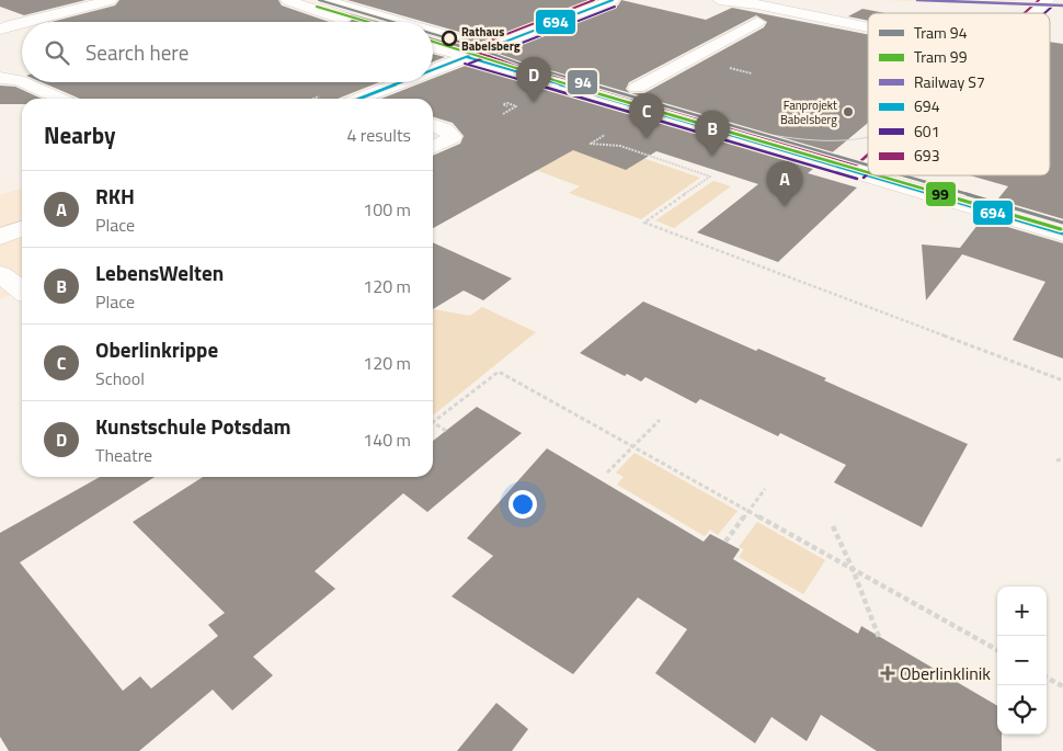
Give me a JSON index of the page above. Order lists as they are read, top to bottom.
{
  "places": {
    "other": ["Rathaus Babelsberg", "Fanprojekt Babelsberg"],
    "health": ["Oberlinklinik"]
  },
  "lines": [
    "tram line 94",
    "rail line S7",
    "transit line 694",
    "transit line 693",
    "transit line 601",
    "tram line 99"
  ],
  "legend": [
    "Tram 94",
    "Tram 99",
    "Railway S7",
    "694",
    "601",
    "693"
  ],
  "page": {
    "search": "Search here",
    "pins": [
      "D",
      "C",
      "B",
      "A"
    ],
    "heading": ["Nearby", "4 results"],
    "list": [
      {
        "mark": "A",
        "name": "RKH",
        "note": "Place",
        "value": "100 m"
      },
      {
        "mark": "B",
        "name": "LebensWelten",
        "note": "Place",
        "value": "120 m"
      },
      {
        "mark": "C",
        "name": "Oberlinkrippe",
        "note": "School",
        "value": "120 m"
      },
      {
        "mark": "D",
        "name": "Kunstschule Potsdam",
        "note": "Theatre",
        "value": "140 m"
      }
    ],
    "map_buttons": ["+", "−"]
  }
}
